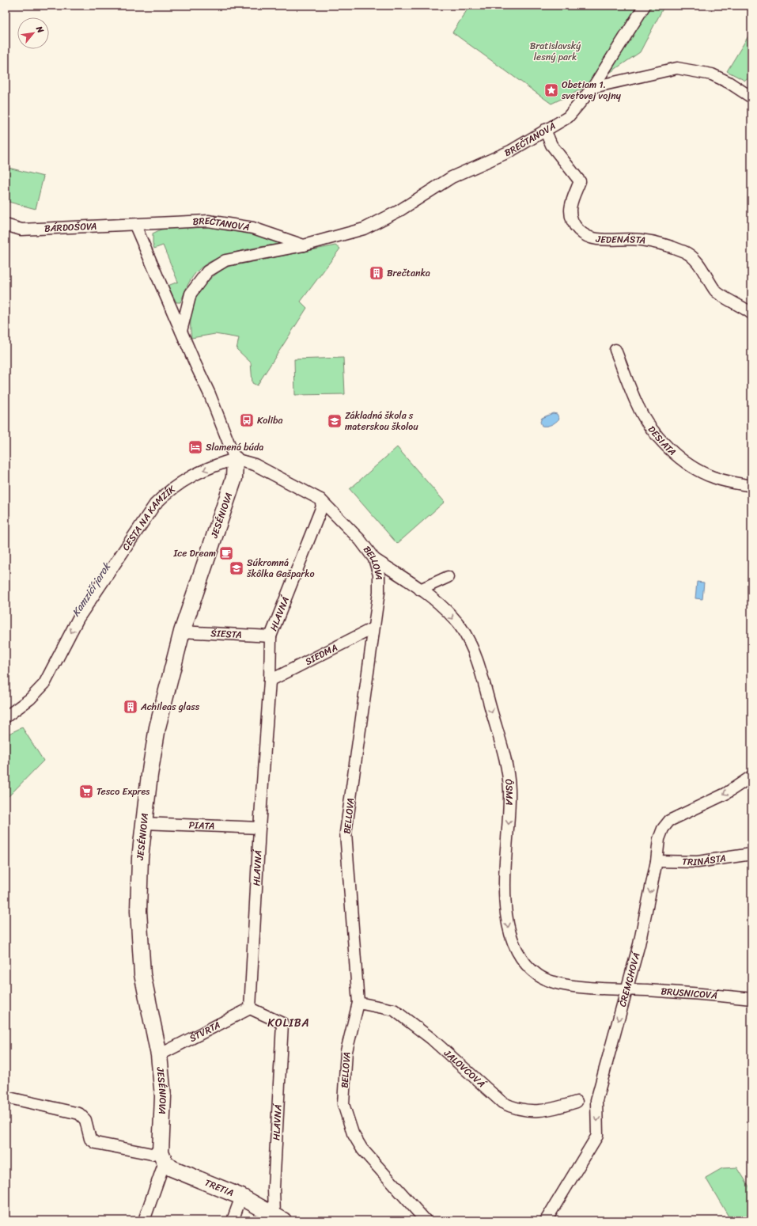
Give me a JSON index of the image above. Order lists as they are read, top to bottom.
{
  "streets": {
    "street": [
      "BREČTANOVÁ",
      "BÁRDOŠOVA",
      "JEDENÁSTA",
      "DESIATA",
      "JESÉNIOVA",
      "CESTA NA KAMZÍK",
      "BELLOVA",
      "HLAVNÁ",
      "ŠIESTA",
      "SIEDMA",
      "ÔSMA",
      "PIATA",
      "TRINÁSTA",
      "ČREMCHOVÁ",
      "BRUSNICOVÁ",
      "ŠTVRTÁ",
      "JALOVCOVÁ",
      "TRETIA"
    ]
  },
  "crossings": [
    ["BREČTANOVÁ", "BÁRDOŠOVA"],
    ["BREČTANOVÁ", "JEDENÁSTA"],
    ["JESÉNIOVA", "CESTA NA KAMZÍK"],
    ["JESÉNIOVA", "BELLOVA"],
    ["JESÉNIOVA", "ŠIESTA"],
    ["JESÉNIOVA", "PIATA"],
    ["JESÉNIOVA", "ŠTVRTÁ"],
    ["JESÉNIOVA", "TRETIA"],
    ["CESTA NA KAMZÍK", "BELLOVA"],
    ["BELLOVA", "HLAVNÁ"],
    ["BELLOVA", "SIEDMA"],
    ["BELLOVA", "ÔSMA"],
    ["BELLOVA", "JALOVCOVÁ"],
    ["HLAVNÁ", "ŠIESTA"],
    ["HLAVNÁ", "SIEDMA"],
    ["HLAVNÁ", "PIATA"],
    ["HLAVNÁ", "ŠTVRTÁ"],
    ["HLAVNÁ", "TRETIA"],
    ["ÔSMA", "ČREMCHOVÁ"],
    ["ÔSMA", "BRUSNICOVÁ"],
    ["TRINÁSTA", "ČREMCHOVÁ"],
    ["ČREMCHOVÁ", "BRUSNICOVÁ"]
  ],
  "one_way": ["CESTA NA KAMZÍK", "ÔSMA", "ČREMCHOVÁ"],
  "districts": ["KOLIBA"],
  "water": ["Kamzičí jarok"],
  "parks": ["Bratislavský lesný park"],
  "places": {
    "place": ["Obetiam 1. svetovej vojny"],
    "building": ["Brečtanka", "Achileas glass"],
    "bus stop": ["Koliba"],
    "school or university": ["Základná škola s materskou školou", "Súkromná škôlka Gašparko"],
    "hotel": ["Slamená búda"],
    "cafe": ["Ice Dream"],
    "supermarket": ["Tesco Expres"]
  },
  "north": "top right"
}
